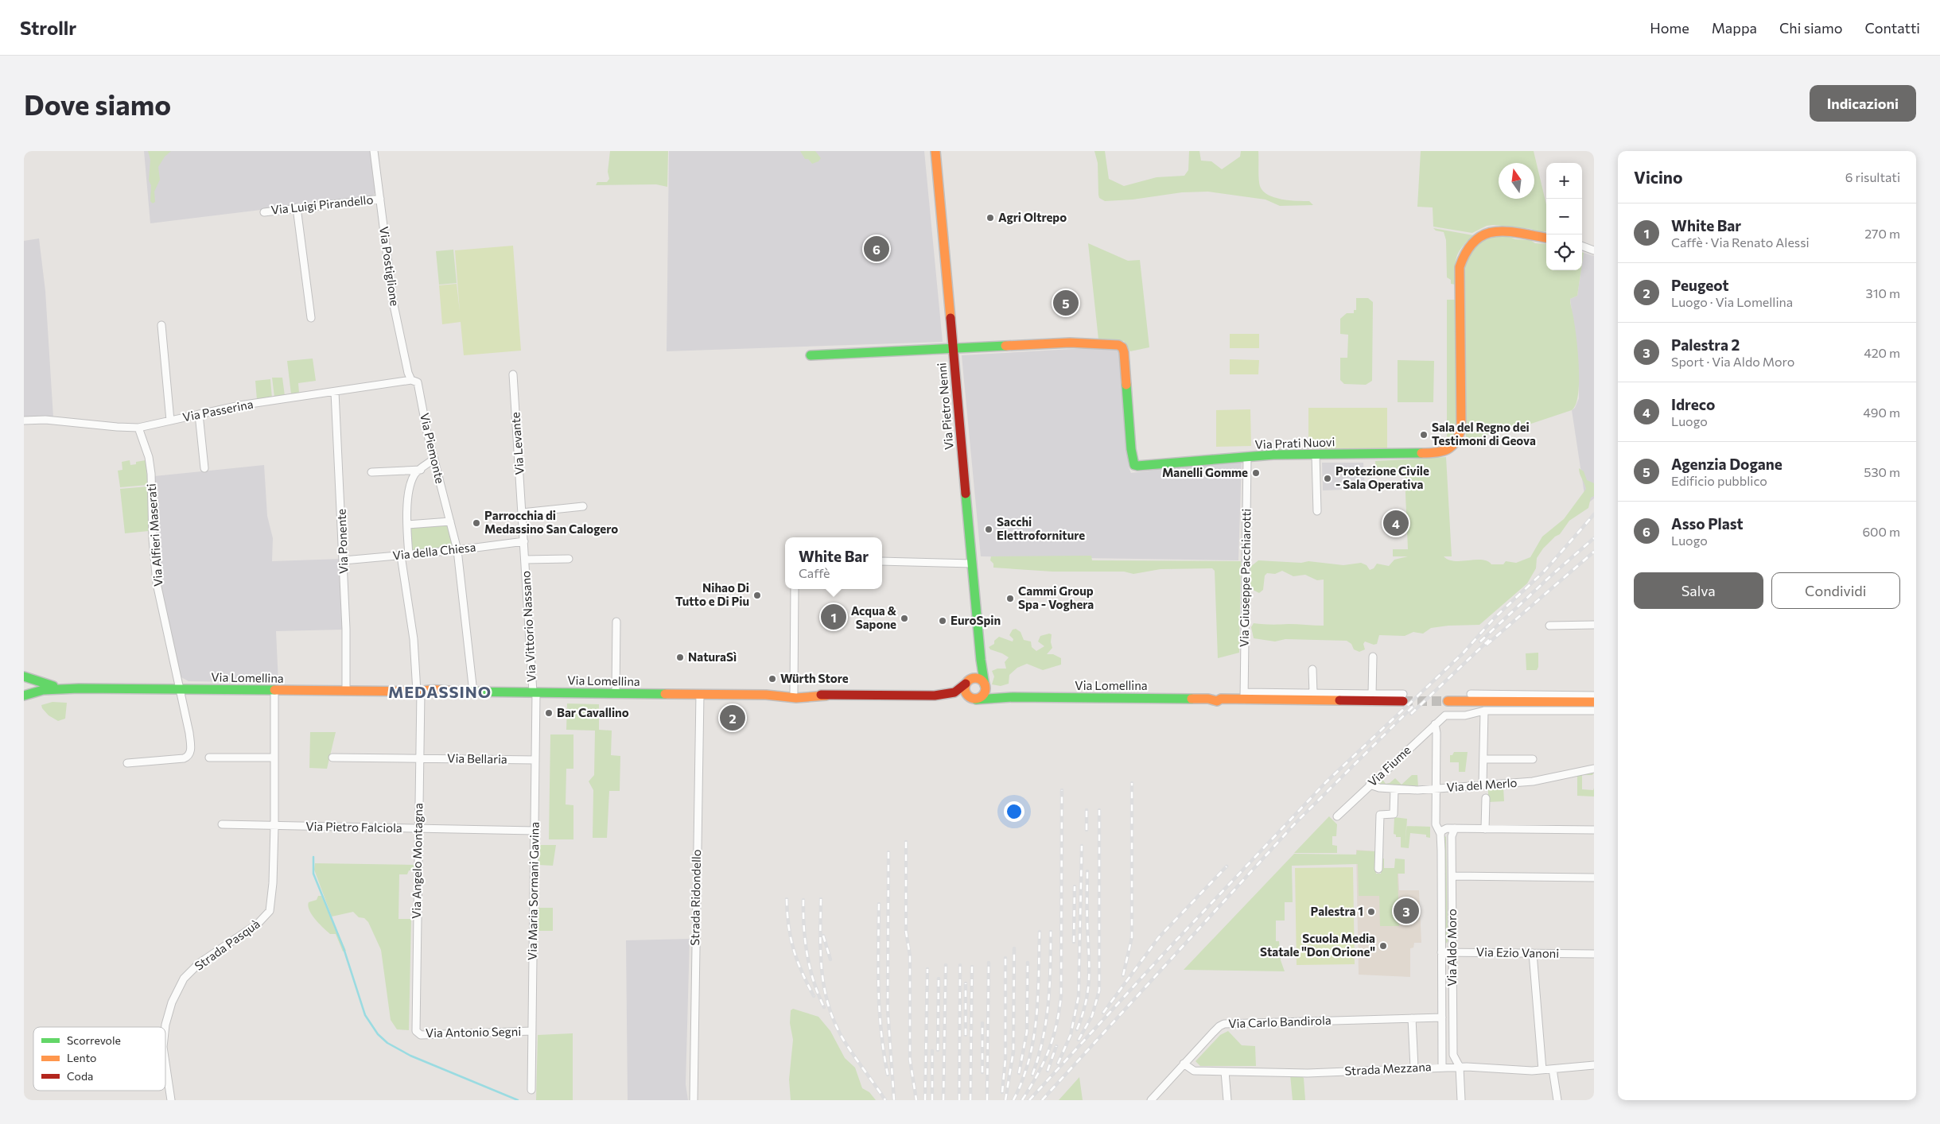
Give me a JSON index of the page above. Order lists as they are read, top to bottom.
{
  "streets": {
    "main road": ["Via Pietro Nenni", "Via Prati Nuovi", "Via Lomellina"],
    "street": [
      "Via Luigi Pirandello",
      "Via Postiglione",
      "Via Passerina",
      "Via Levante",
      "Via Piemonte",
      "Via Alfieri Maserati",
      "Via Ponente",
      "Via della Chiesa",
      "Via Giuseppe Pacchiarotti",
      "Via Vittorio Nassano",
      "Via Bellaria",
      "Via Fiume",
      "Via del Merlo",
      "Via Pietro Falciola",
      "Via Angelo Montagna",
      "Via Maria Sormani Gavina",
      "Strada Ridondello",
      "Strada Pasquà",
      "Via Aldo Moro",
      "Via Ezio Vanoni",
      "Via Carlo Bandirola",
      "Via Antonio Segni",
      "Strada Mezzana"
    ]
  },
  "crossings": [
    ["Via Luigi Pirandello", "Via Postiglione"],
    ["Via Postiglione", "Via Passerina"],
    ["Via Postiglione", "Via Piemonte"],
    ["Via Pietro Nenni", "Via Prati Nuovi"],
    ["Via Pietro Nenni", "Via Lomellina"],
    ["Via Passerina", "Via Piemonte"],
    ["Via Passerina", "Via Alfieri Maserati"],
    ["Via Passerina", "Via Ponente"],
    ["Via Levante", "Via Vittorio Nassano"],
    ["Via Prati Nuovi", "Via Giuseppe Pacchiarotti"],
    ["Via Piemonte", "Via della Chiesa"],
    ["Via Alfieri Maserati", "Via Lomellina"],
    ["Via Ponente", "Via della Chiesa"],
    ["Via Ponente", "Via Lomellina"],
    ["Via della Chiesa", "Via Vittorio Nassano"],
    ["Via della Chiesa", "Via Angelo Montagna"],
    ["Via Giuseppe Pacchiarotti", "Via Lomellina"],
    ["Via Vittorio Nassano", "Via Lomellina"],
    ["Via Vittorio Nassano", "Via Maria Sormani Gavina"],
    ["Via Lomellina", "Via Angelo Montagna"],
    ["Via Lomellina", "Via Maria Sormani Gavina"],
    ["Via Lomellina", "Strada Ridondello"],
    ["Via Lomellina", "Strada Pasquà"],
    ["Via Bellaria", "Via Angelo Montagna"],
    ["Via Bellaria", "Via Maria Sormani Gavina"],
    ["Via Fiume", "Via del Merlo"],
    ["Via Fiume", "Via Aldo Moro"],
    ["Via del Merlo", "Via Aldo Moro"],
    ["Via Pietro Falciola", "Via Angelo Montagna"],
    ["Via Pietro Falciola", "Via Maria Sormani Gavina"],
    ["Via Pietro Falciola", "Strada Pasquà"],
    ["Via Angelo Montagna", "Via Antonio Segni"],
    ["Via Maria Sormani Gavina", "Via Antonio Segni"],
    ["Via Aldo Moro", "Via Ezio Vanoni"],
    ["Via Aldo Moro", "Via Carlo Bandirola"],
    ["Via Aldo Moro", "Strada Mezzana"],
    ["Via Carlo Bandirola", "Strada Mezzana"]
  ],
  "districts": ["MEDASSINO"],
  "places": [
    "Agri Oltrepo",
    "Sala del Regno dei Testimoni di Geova",
    "Manelli Gomme",
    "Protezione Civile - Sala Operativa",
    "Parrocchia di Medassino San Calogero",
    "Sacchi Elettroforniture",
    "Nihao Di Tutto e Di Piu",
    "Cammi Group Spa - Voghera",
    "Acqua & Sapone",
    "EuroSpin",
    "NaturaSì",
    "Würth Store",
    "Bar Cavallino",
    "Palestra 1",
    "Scuola Media Statale \"Don Orione\""
  ],
  "legend": ["Scorrevole", "Lento", "Coda"],
  "north": "top",
  "page": {
    "header": "Strollr",
    "nav": [
      "Home",
      "Mappa",
      "Chi siamo",
      "Contatti"
    ],
    "buttons": [
      "Indicazioni",
      ["Salva", "Condividi"]
    ],
    "title": "Dove siamo",
    "heading": ["Vicino", "6 risultati"],
    "map_buttons": ["+", "−"],
    "list": [
      {
        "mark": "1",
        "name": "White Bar",
        "note": "Caffè · Via Renato Alessi",
        "value": "270 m"
      },
      {
        "mark": "2",
        "name": "Peugeot",
        "note": "Luogo · Via Lomellina",
        "value": "310 m"
      },
      {
        "mark": "3",
        "name": "Palestra 2",
        "note": "Sport · Via Aldo Moro",
        "value": "420 m"
      },
      {
        "mark": "4",
        "name": "Idreco",
        "note": "Luogo",
        "value": "490 m"
      },
      {
        "mark": "5",
        "name": "Agenzia Dogane",
        "note": "Edificio pubblico",
        "value": "530 m"
      },
      {
        "mark": "6",
        "name": "Asso Plast",
        "note": "Luogo",
        "value": "600 m"
      }
    ],
    "pins": [
      "6",
      "5",
      "4",
      "1",
      "2",
      "3"
    ],
    "popup": ["White Bar", "Caffè"]
  }
}
